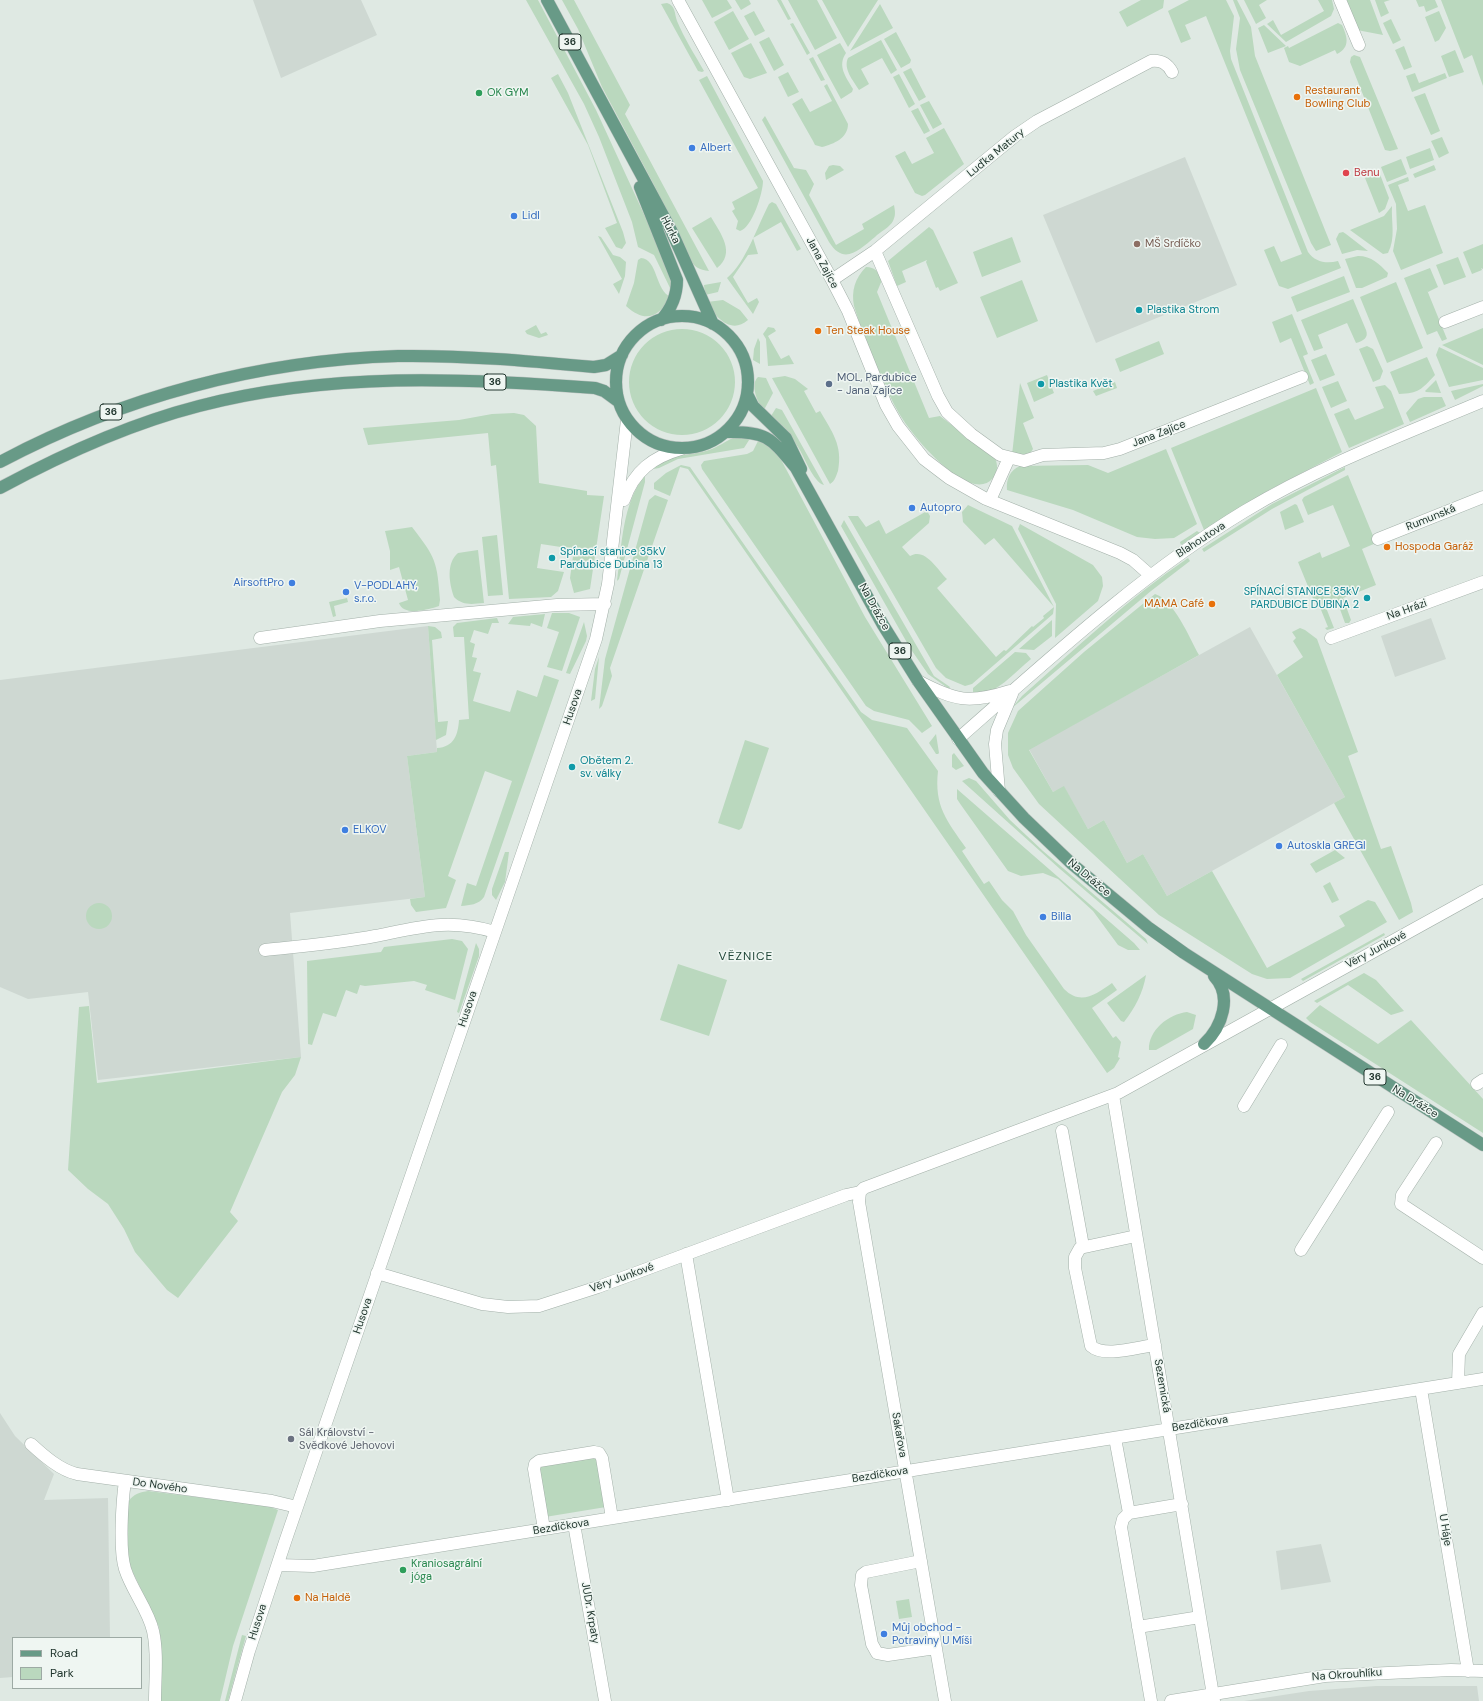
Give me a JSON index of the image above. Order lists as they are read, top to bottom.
{
  "streets": {
    "main road": [
      "36",
      "Hůrka",
      "Na Drážce",
      "Husova"
    ],
    "street": [
      "Luďka Matury",
      "Jana Zajíce",
      "Rumunská",
      "Blahoutova",
      "Na Hrázi",
      "Věry Junkové",
      "Sezemická",
      "Bezdíčkova",
      "Sakařova",
      "Do Nového",
      "U Háje",
      "JUDr. Krpaty",
      "Na Okrouhlíku"
    ]
  },
  "crossings": [
    ["36", "Hůrka"],
    ["36", "Na Drážce"],
    ["36", "Husova"],
    ["Luďka Matury", "Jana Zajíce"],
    ["Hůrka", "Na Drážce"],
    ["Hůrka", "Husova"],
    ["Jana Zajíce", "Blahoutova"],
    ["Blahoutova", "Na Drážce"],
    ["Na Drážce", "Husova"],
    ["Na Drážce", "Věry Junkové"],
    ["Husova", "Věry Junkové"],
    ["Husova", "Bezdíčkova"],
    ["Husova", "Do Nového"],
    ["Věry Junkové", "Sezemická"],
    ["Věry Junkové", "Sakařova"],
    ["Sezemická", "Bezdíčkova"],
    ["Sezemická", "Na Okrouhlíku"],
    ["Bezdíčkova", "Sakařova"],
    ["Bezdíčkova", "U Háje"],
    ["Bezdíčkova", "JUDr. Krpaty"],
    ["U Háje", "Na Okrouhlíku"]
  ],
  "districts": ["VĚZNICE"],
  "places": [
    "OK GYM",
    "Restaurant Bowling Club",
    "Albert",
    "Benu",
    "Lidl",
    "MŠ Srdíčko",
    "Plastika Strom",
    "Ten Steak House",
    "MOL, Pardubice - Jana Zajíce",
    "Plastika Květ",
    "Autopro",
    "Hospoda Garáž",
    "Spínací stanice 35kV Pardubice Dubina 13",
    "AirsoftPro",
    "V-PODLAHY, s.r.o.",
    "SPÍNACÍ STANICE 35kV PARDUBICE DUBINA 2",
    "MAMA Café",
    "Obětem 2. sv. války",
    "ELKOV",
    "Autoskla GREGI",
    "Billa",
    "Sál Království - Svědkové Jehovovi",
    "Kraniosagrální jóga",
    "Na Haldě",
    "Můj obchod - Potraviny U Míši"
  ],
  "legend": ["Road", "Park"]
}
